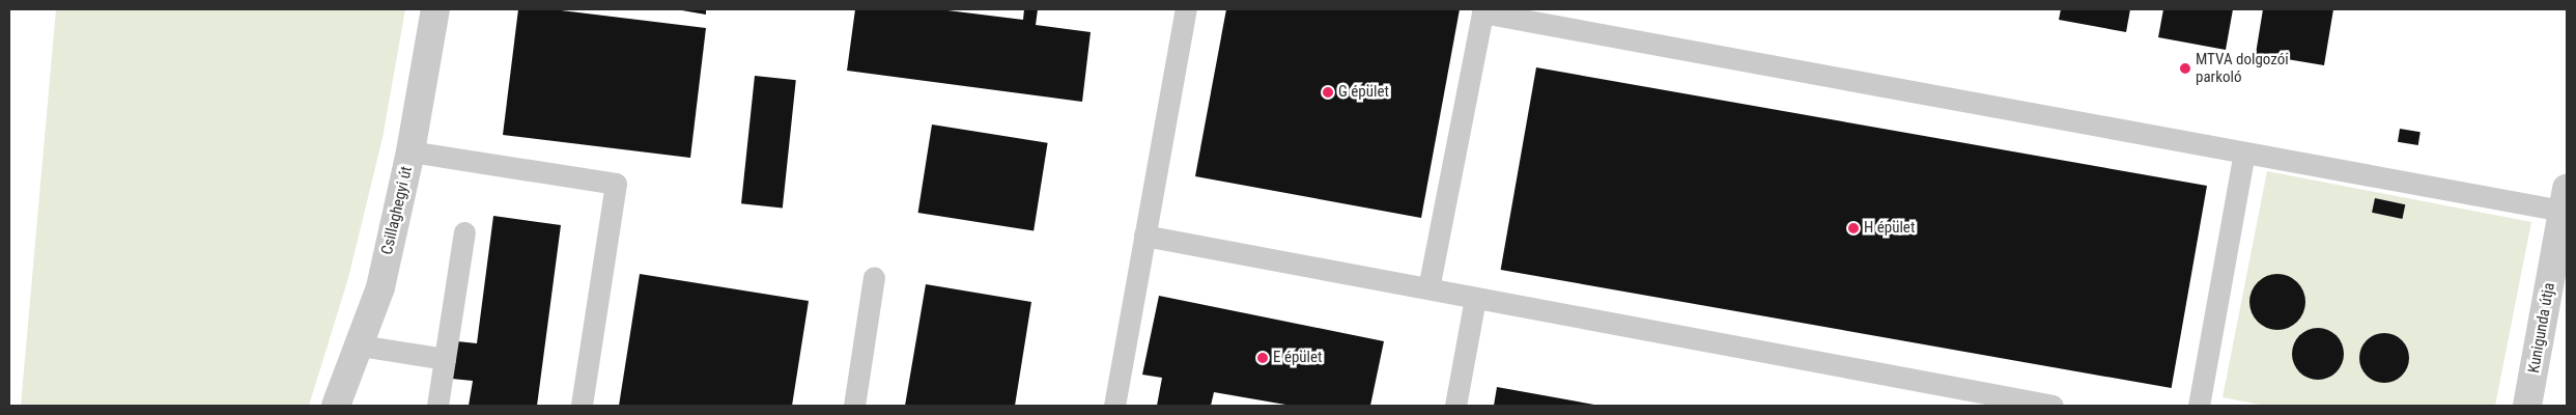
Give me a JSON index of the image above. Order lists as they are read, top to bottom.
{
  "streets": {
    "street": ["Csillaghegyi út", "Kunigunda útja"]
  },
  "places": [
    "MTVA dolgozói parkoló",
    "G épület",
    "H épület",
    "E épület"
  ]
}
